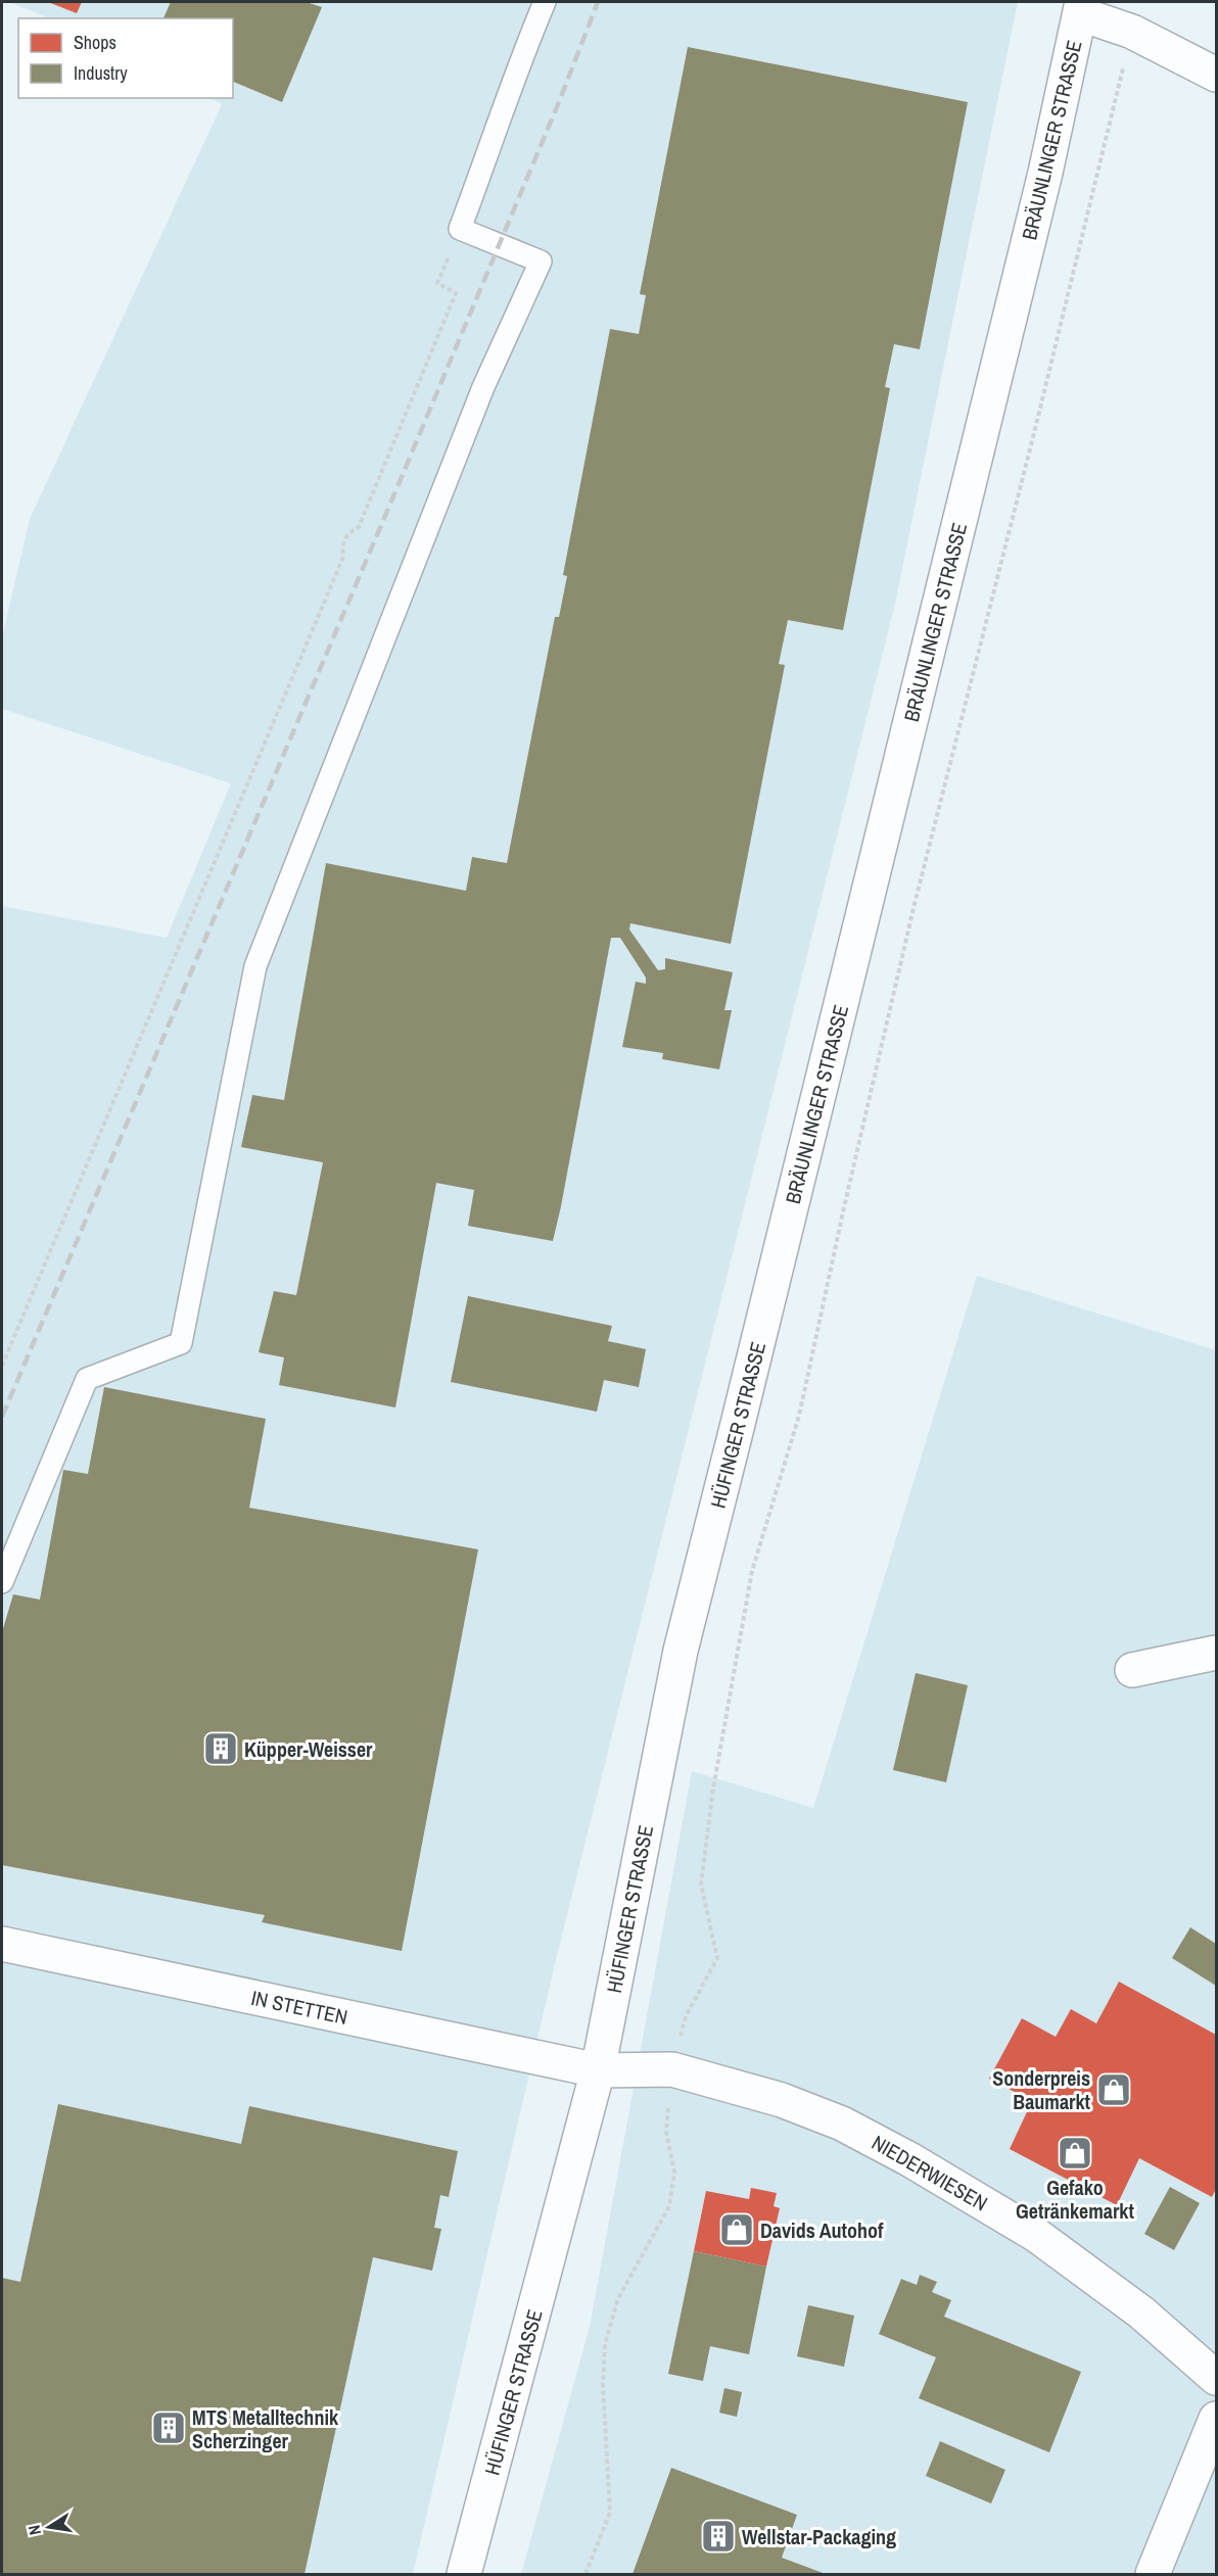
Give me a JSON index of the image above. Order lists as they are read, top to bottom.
{
  "streets": {
    "main road": [
      "BRÄUNLINGER STRASSE",
      "HÜFINGER STRASSE",
      "IN STETTEN",
      "NIEDERWIESEN"
    ]
  },
  "crossings": [
    ["BRÄUNLINGER STRASSE", "HÜFINGER STRASSE"],
    ["HÜFINGER STRASSE", "IN STETTEN"],
    ["HÜFINGER STRASSE", "NIEDERWIESEN"],
    ["IN STETTEN", "NIEDERWIESEN"]
  ],
  "places": {
    "building": ["Küpper-Weisser", "MTS Metalltechnik Scherzinger", "Wellstar-Packaging"],
    "shop": ["Sonderpreis Baumarkt", "Gefako Getränkemarkt", "Davids Autohof"]
  },
  "legend": ["Shops", "Industry"],
  "north": "left"
}
